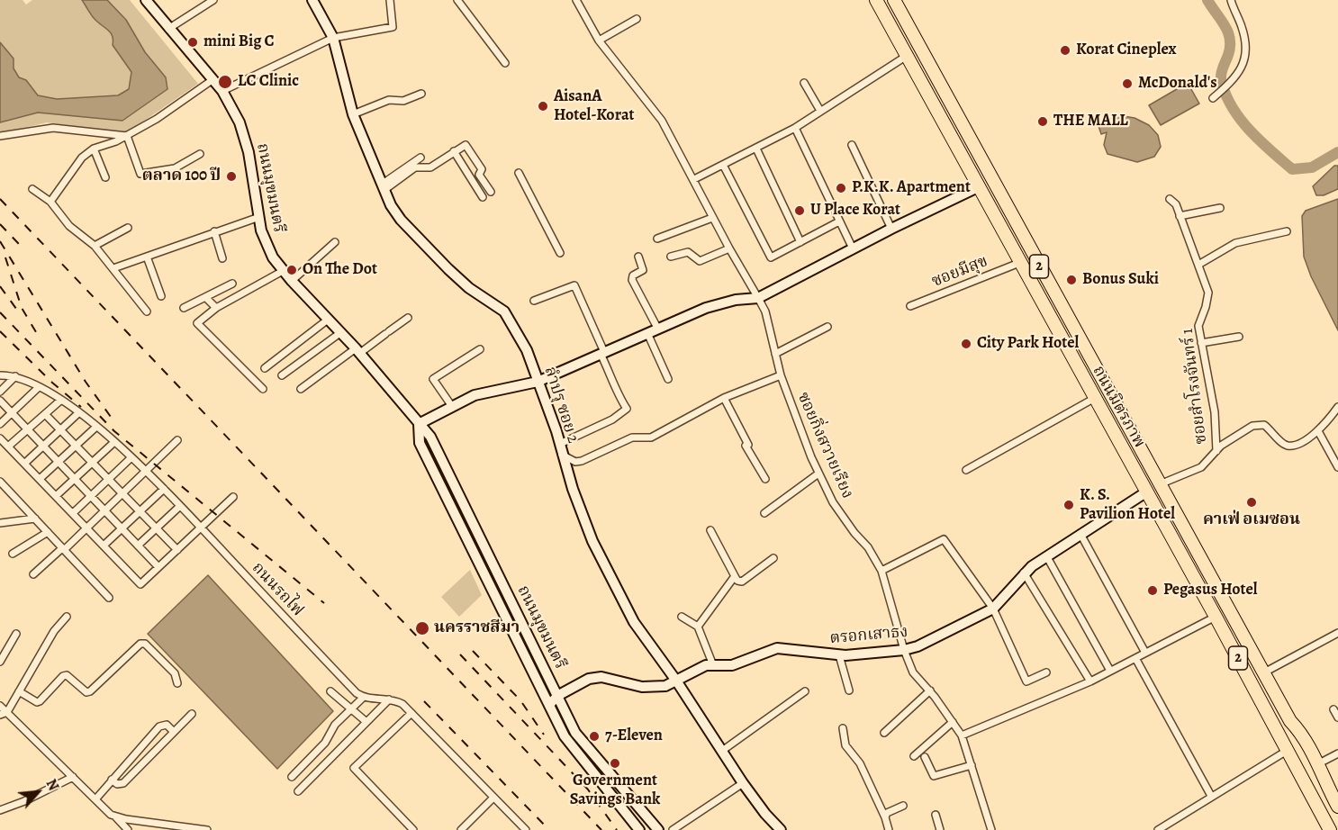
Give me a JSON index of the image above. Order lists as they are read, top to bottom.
{
  "streets": {
    "highway": ["2", "ถนนมิตรภาพ"],
    "street": [
      "ถนนมุขมนตรี",
      "ซอยมีสุข",
      "ซอยสำโรงจันทร์ 1",
      "ลำปรุ ซอย 2",
      "ซอยกิ่งสวายเรียง",
      "ถนนรถไฟ",
      "ตรอกเสาธง"
    ]
  },
  "crossings": [
    ["ถนนมุขมนตรี", "ตรอกเสาธง"],
    ["ซอยมีสุข", "ถนนมิตรภาพ"],
    ["ลำปรุ ซอย 2", "ตรอกเสาธง"],
    ["ถนนมิตรภาพ", "ตรอกเสาธง"],
    ["ซอยกิ่งสวายเรียง", "ตรอกเสาธง"]
  ],
  "places": [
    "mini Big C",
    "Korat Cineplex",
    "LC Clinic",
    "McDonald's",
    "AisanA Hotel-Korat",
    "THE MALL",
    "ตลาด 100 ปี",
    "P.K.K. Apartment",
    "U Place Korat",
    "On The Dot",
    "Bonus Suki",
    "City Park Hotel",
    "คาเฟ่ อเมซอน",
    "K. S. Pavilion Hotel",
    "Pegasus Hotel",
    "นครราชสีมา",
    "7-Eleven",
    "Government Savings Bank"
  ],
  "north": "top right"
}
